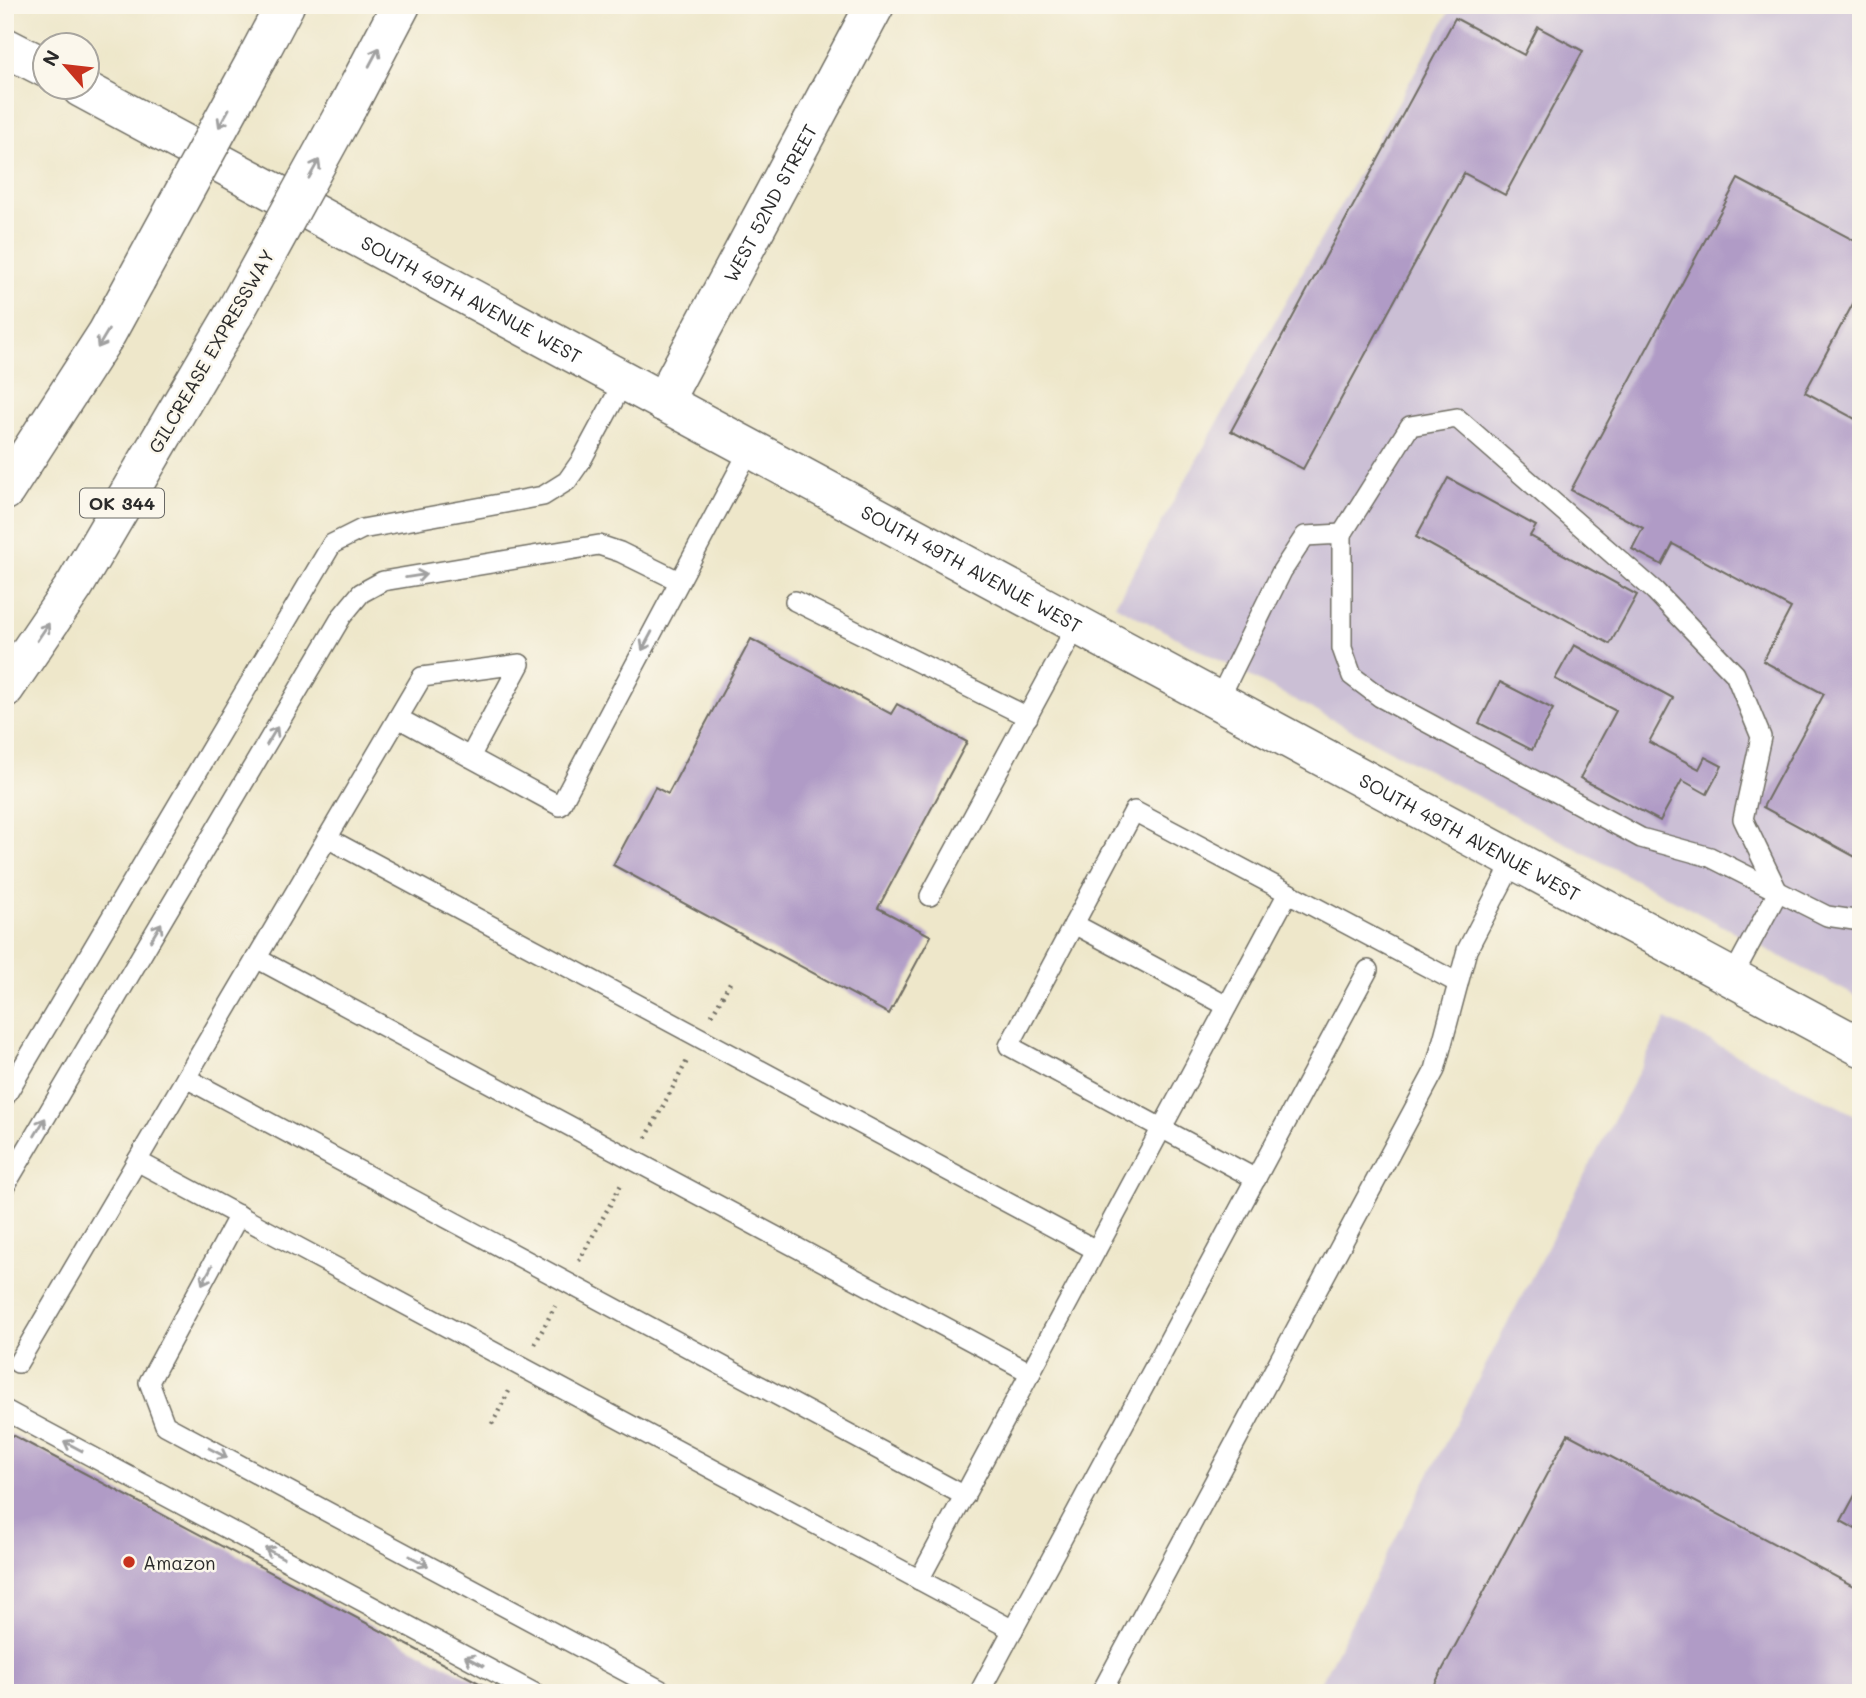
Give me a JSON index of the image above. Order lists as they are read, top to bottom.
{
  "streets": {
    "main road": [
      "WEST 52ND STREET",
      "SOUTH 49TH AVENUE WEST",
      "GILCREASE EXPRESSWAY",
      "OK 344"
    ]
  },
  "crossings": [
    ["WEST 52ND STREET", "SOUTH 49TH AVENUE WEST"]
  ],
  "places": ["Amazon"],
  "north": "top left"
}
